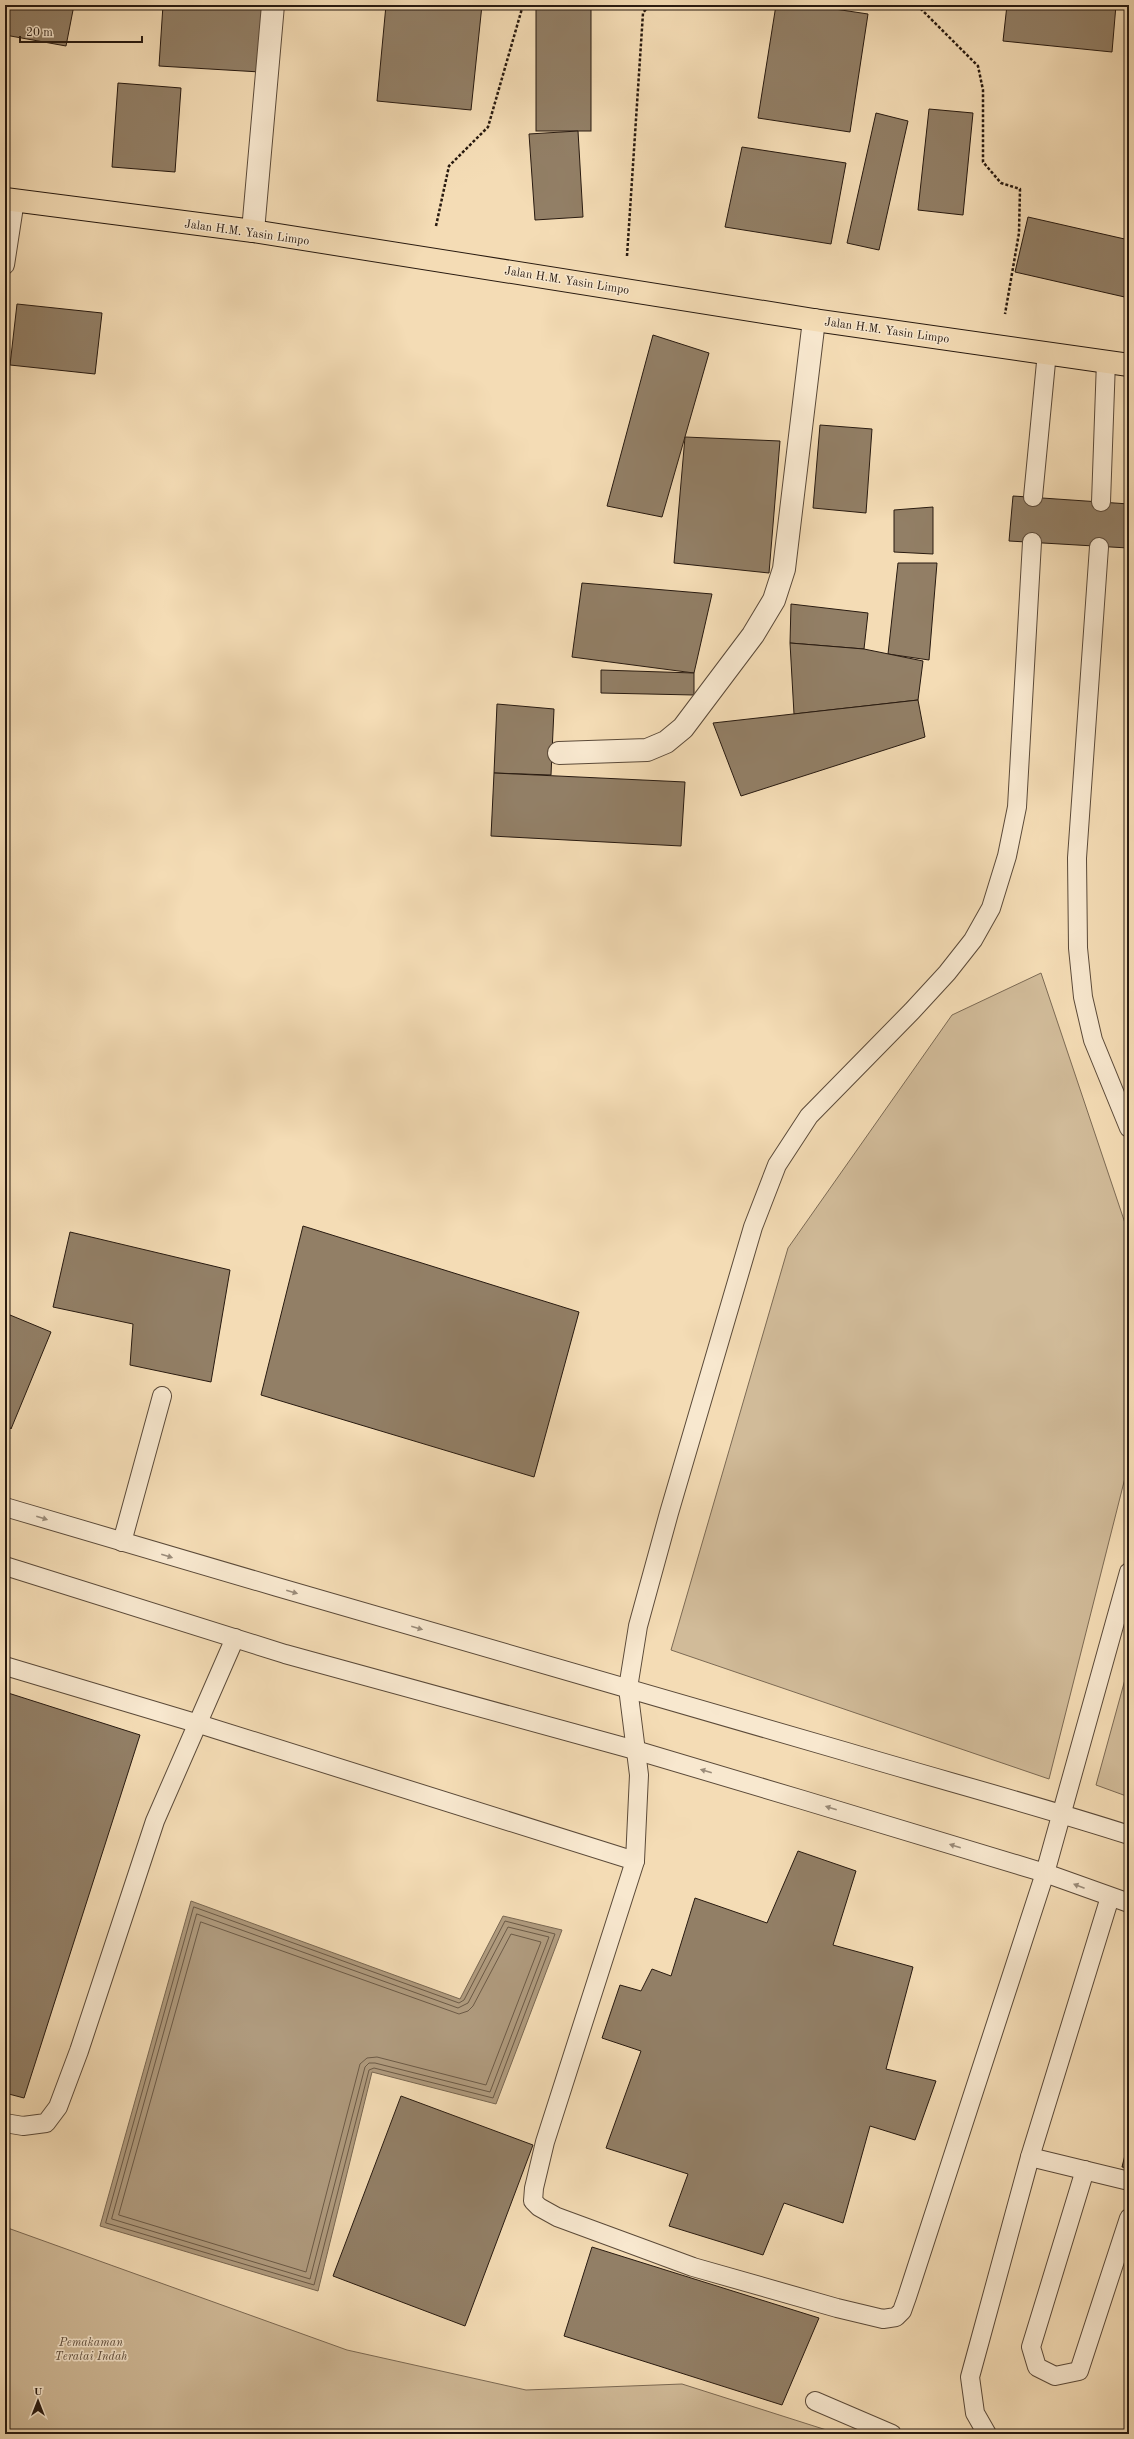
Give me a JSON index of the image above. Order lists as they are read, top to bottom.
{
  "streets": {
    "main road": ["Jalan H.M. Yasin Limpo"]
  },
  "parks": ["Pemakaman Teratai Indah"],
  "scale_bar": "20 m",
  "north": "top"
}
